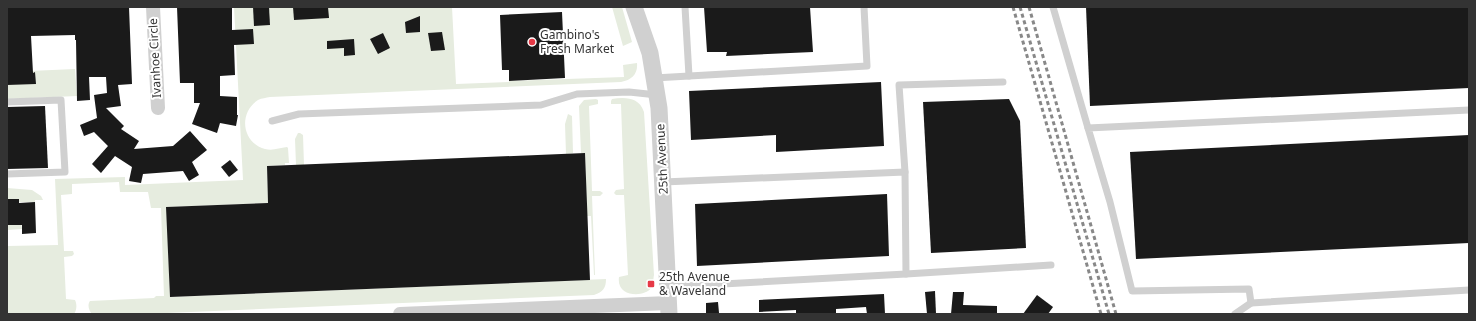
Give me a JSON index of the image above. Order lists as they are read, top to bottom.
{
  "streets": {
    "street": ["Ivanhoe Circle", "25th Avenue"]
  },
  "places": {
    "other": ["Gambino's Fresh Market"],
    "transit": ["25th Avenue & Waveland"]
  }
}
